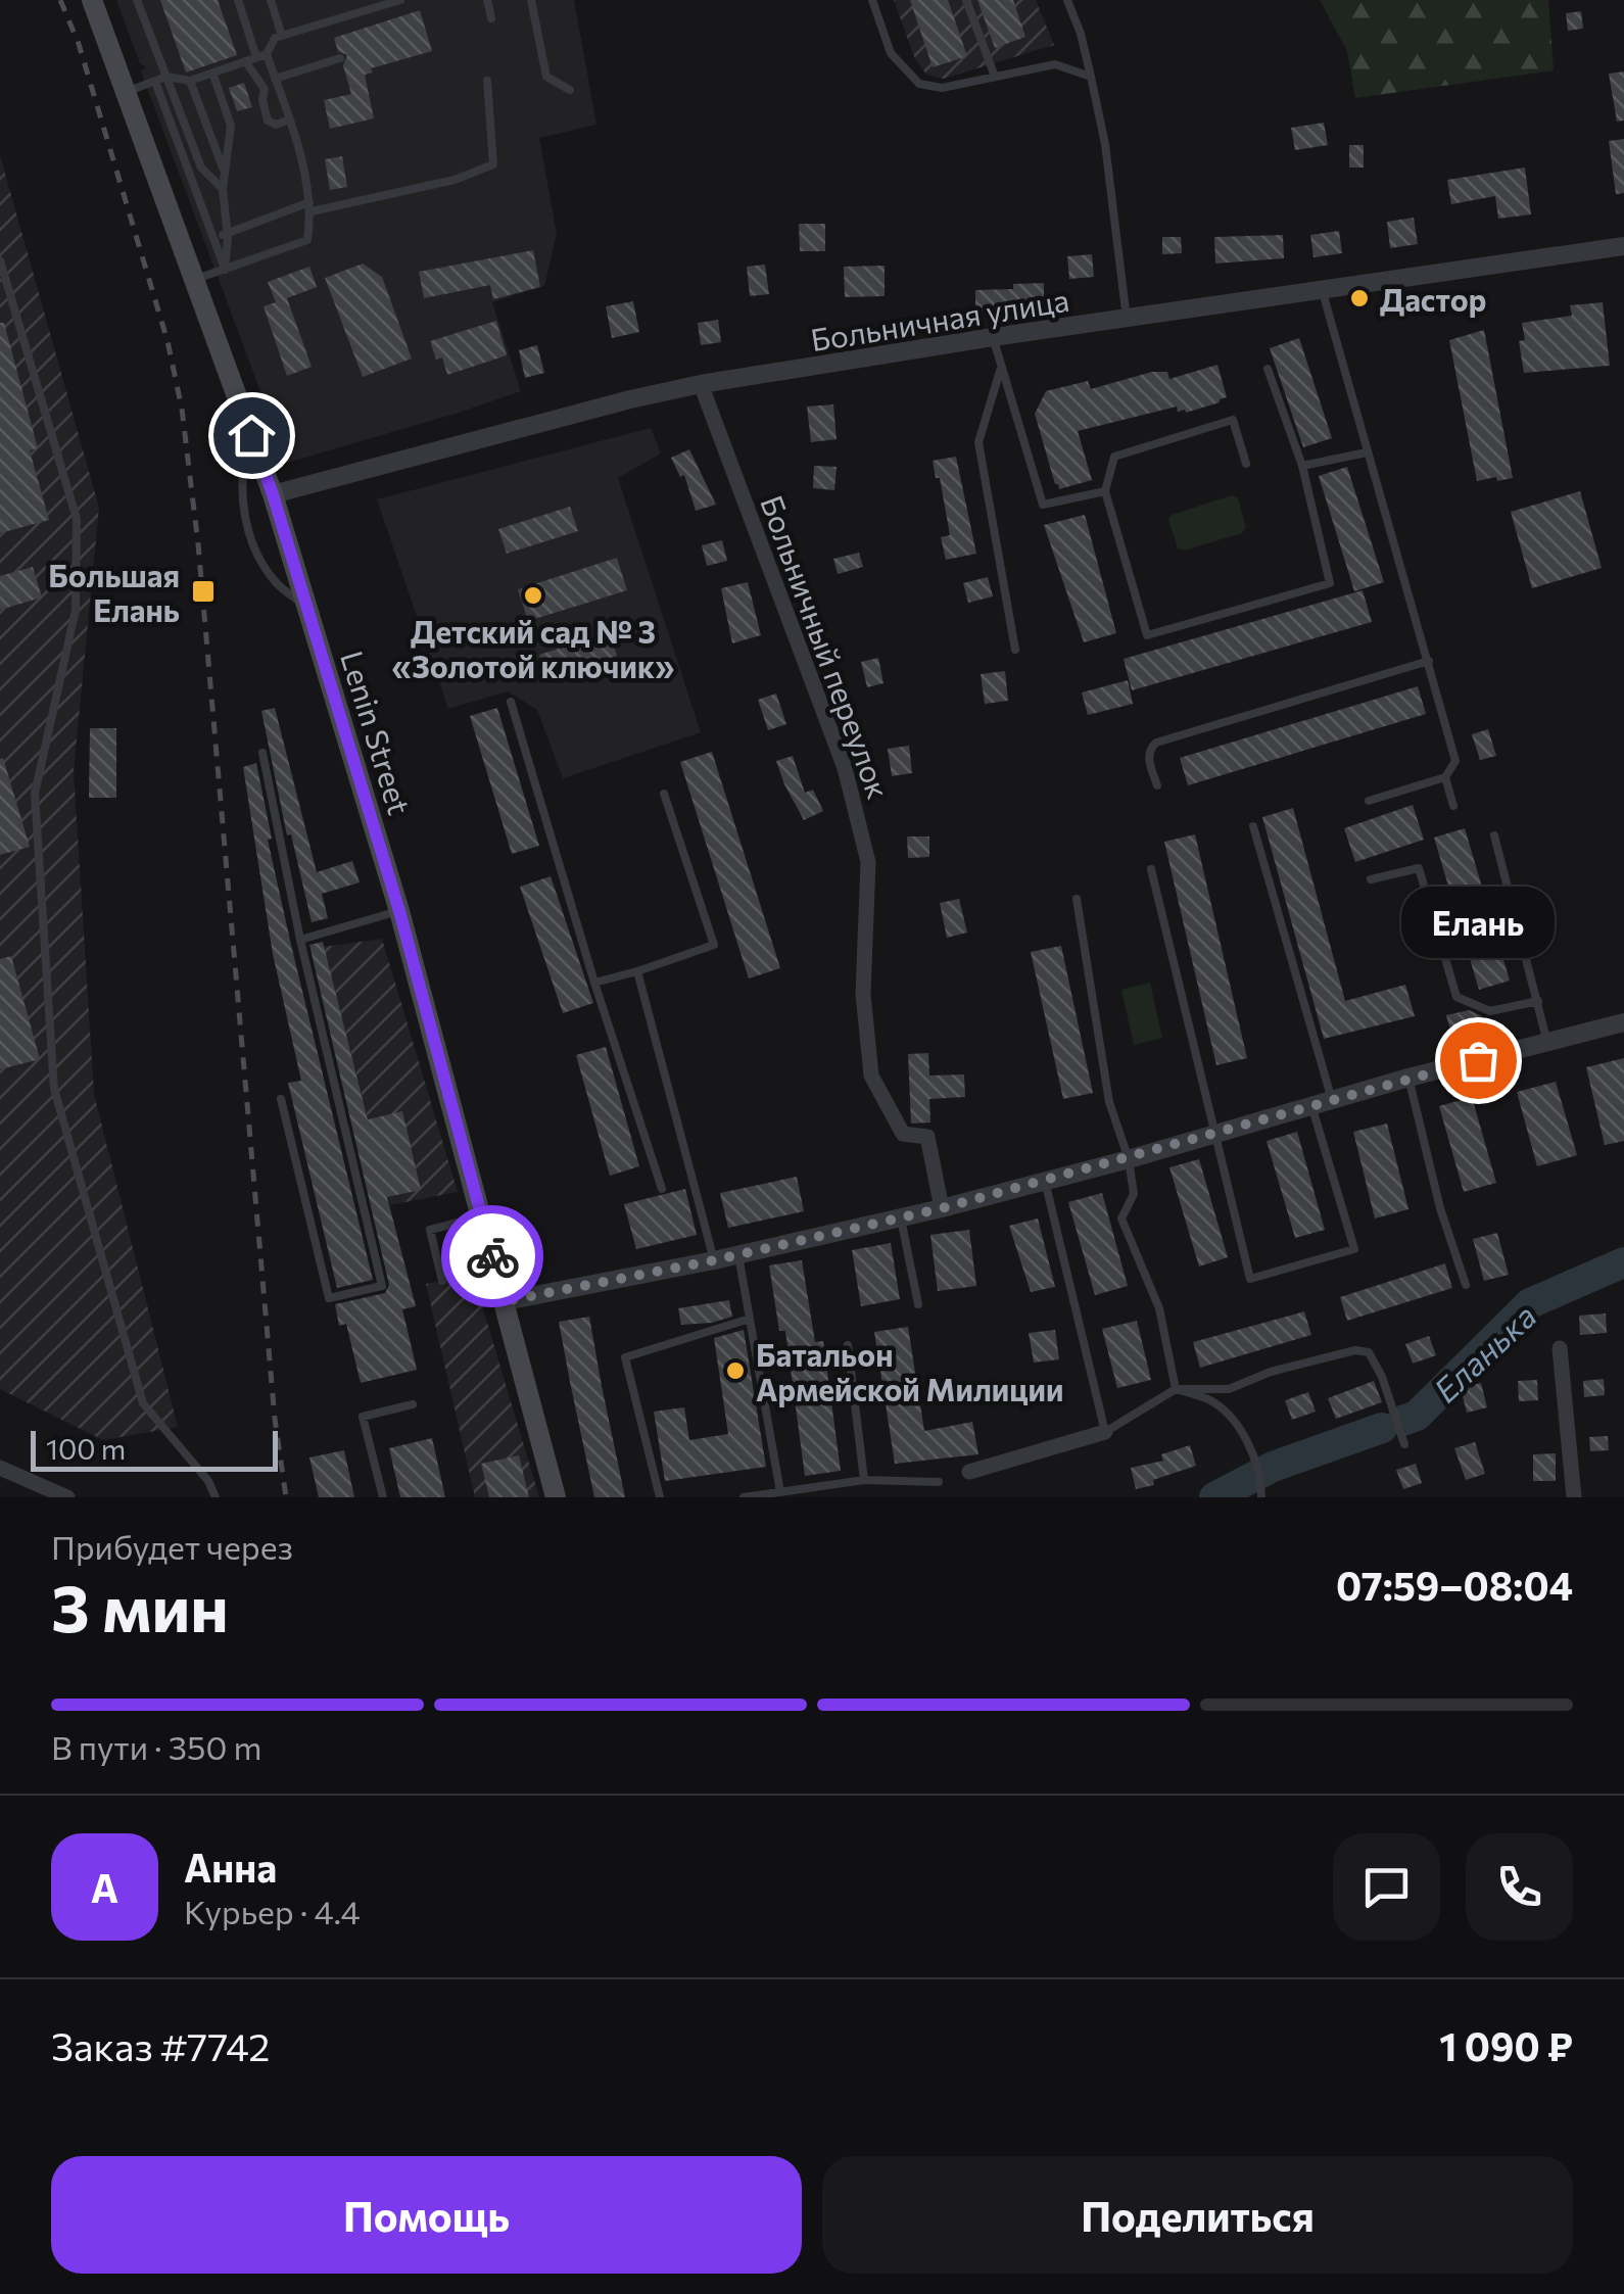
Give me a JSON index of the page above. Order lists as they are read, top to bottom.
{
  "streets": {
    "main road": ["Lenin Street"],
    "street": ["Больничная улица", "Больничный переулок"]
  },
  "crossings": [
    ["Больничная улица", "Больничный переулок"],
    ["Больничная улица", "Lenin Street"]
  ],
  "water": ["Еланька"],
  "places": {
    "other": [
      "Дастор",
      "Детский сад № 3 «Золотой ключик»",
      "Елань",
      "Батальон Армейской Милиции"
    ],
    "transit": ["Большая Елань"]
  },
  "scale_bar": "100 m",
  "page": {
    "bubble": "Елань",
    "scale": "100 m",
    "heading": ["3 мин", "Прибудет через", "07:59–08:04"],
    "panel": [
      "Анна",
      "Курьер · 4.4",
      "Заказ #7742",
      "1 090 ₽"
    ],
    "bar": "В пути · 350 m",
    "round": "А",
    "buttons": ["Помощь", "Поделиться"]
  }
}
